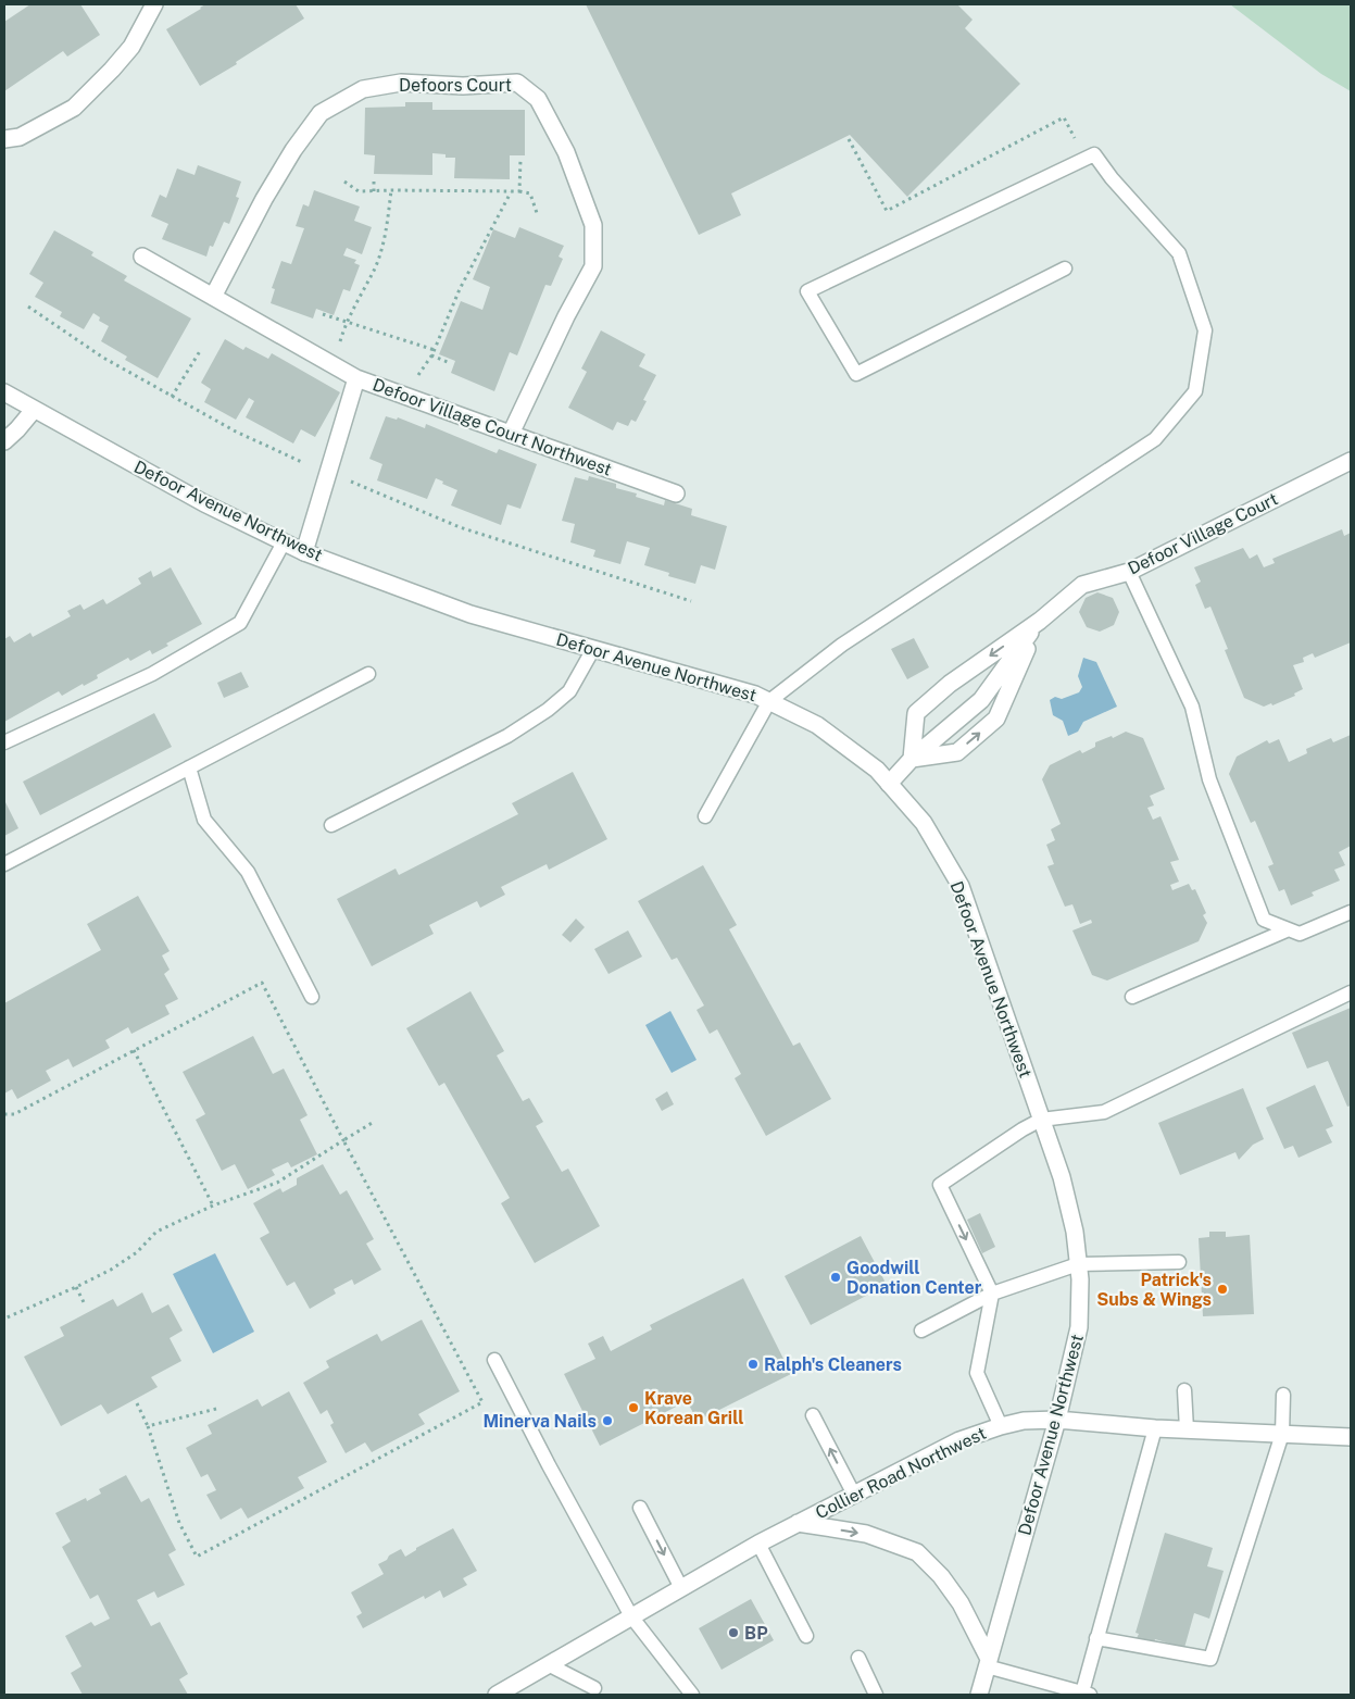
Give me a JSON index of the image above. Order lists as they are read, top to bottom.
{
  "streets": {
    "street": [
      "Defoors Court",
      "Defoor Village Court Northwest",
      "Defoor Avenue Northwest",
      "Defoor Village Court",
      "Collier Road Northwest"
    ]
  },
  "crossings": [
    ["Defoors Court", "Defoor Village Court Northwest"],
    ["Defoor Village Court Northwest", "Defoor Avenue Northwest"],
    ["Defoor Avenue Northwest", "Collier Road Northwest"]
  ],
  "places": [
    "Goodwill Donation Center",
    "Patrick's Subs & Wings",
    "Ralph's Cleaners",
    "Krave Korean Grill",
    "Minerva Nails",
    "BP"
  ]
}
